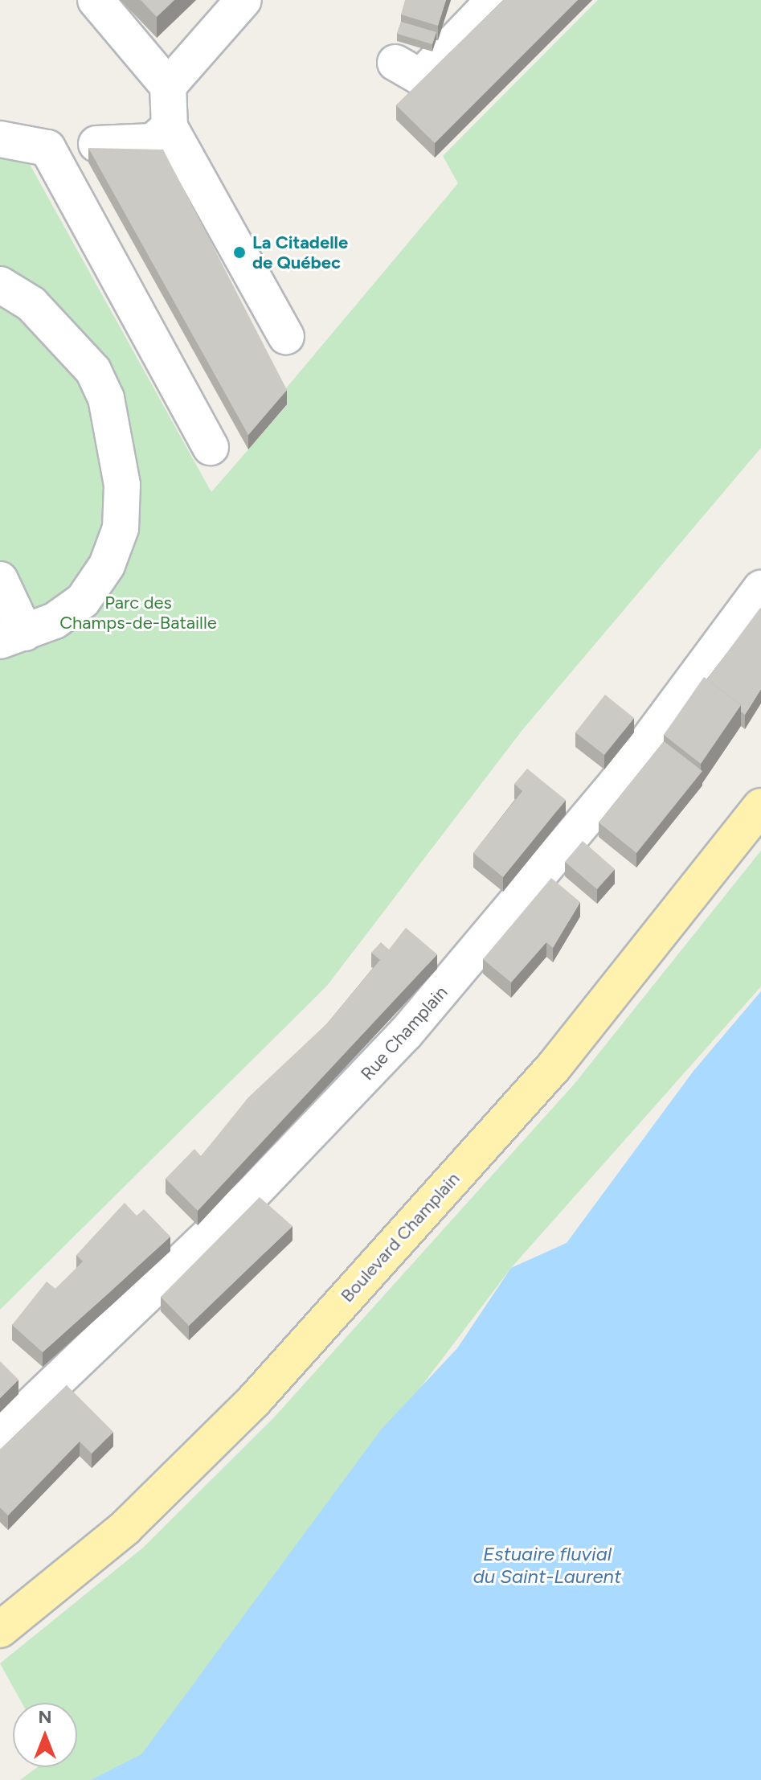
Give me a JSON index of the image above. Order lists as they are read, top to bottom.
{
  "streets": {
    "main road": ["Boulevard Champlain"],
    "street": ["Rue Champlain"]
  },
  "water": ["Estuaire fluvial du Saint-Laurent"],
  "parks": ["Parc des Champs-de-Bataille"],
  "places": ["La Citadelle de Québec"],
  "north": "top"
}
